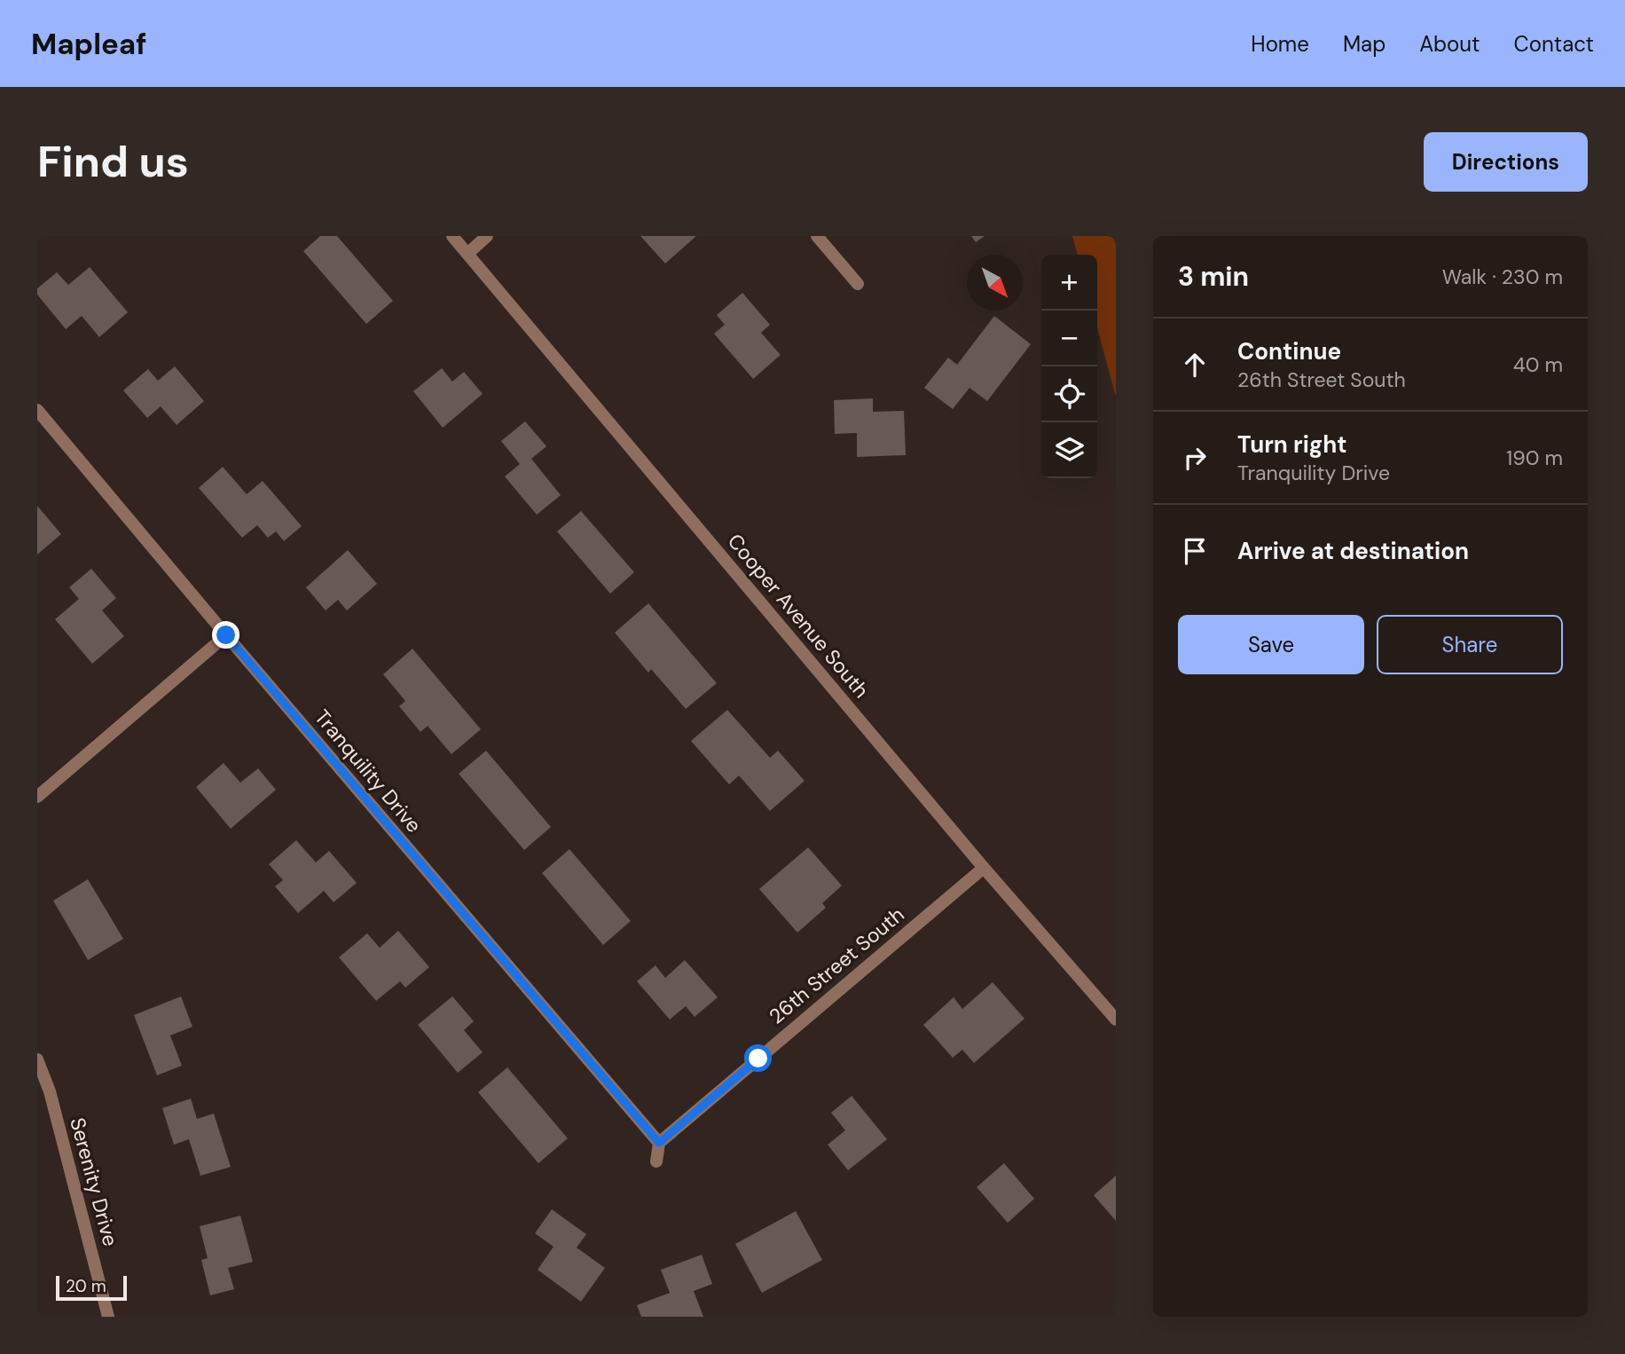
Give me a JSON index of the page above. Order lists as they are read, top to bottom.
{
  "streets": {
    "street": [
      "Cooper Avenue South",
      "Tranquility Drive",
      "26th Street South",
      "Serenity Drive"
    ]
  },
  "crossings": [
    ["Cooper Avenue South", "26th Street South"],
    ["Tranquility Drive", "26th Street South"]
  ],
  "scale_bar": "20 m",
  "north": "bottom right",
  "page": {
    "header": "Mapleaf",
    "nav": [
      "Home",
      "Map",
      "About",
      "Contact"
    ],
    "buttons": [
      "Directions",
      ["Save", "Share"]
    ],
    "title": "Find us",
    "heading": ["3 min", "Walk · 230 m"],
    "map_buttons": ["+", "−"],
    "list": [
      ["Continue", "26th Street South", "40 m"],
      ["Turn right", "Tranquility Drive", "190 m"],
      "Arrive at destination"
    ],
    "scale": "20 m"
  }
}
